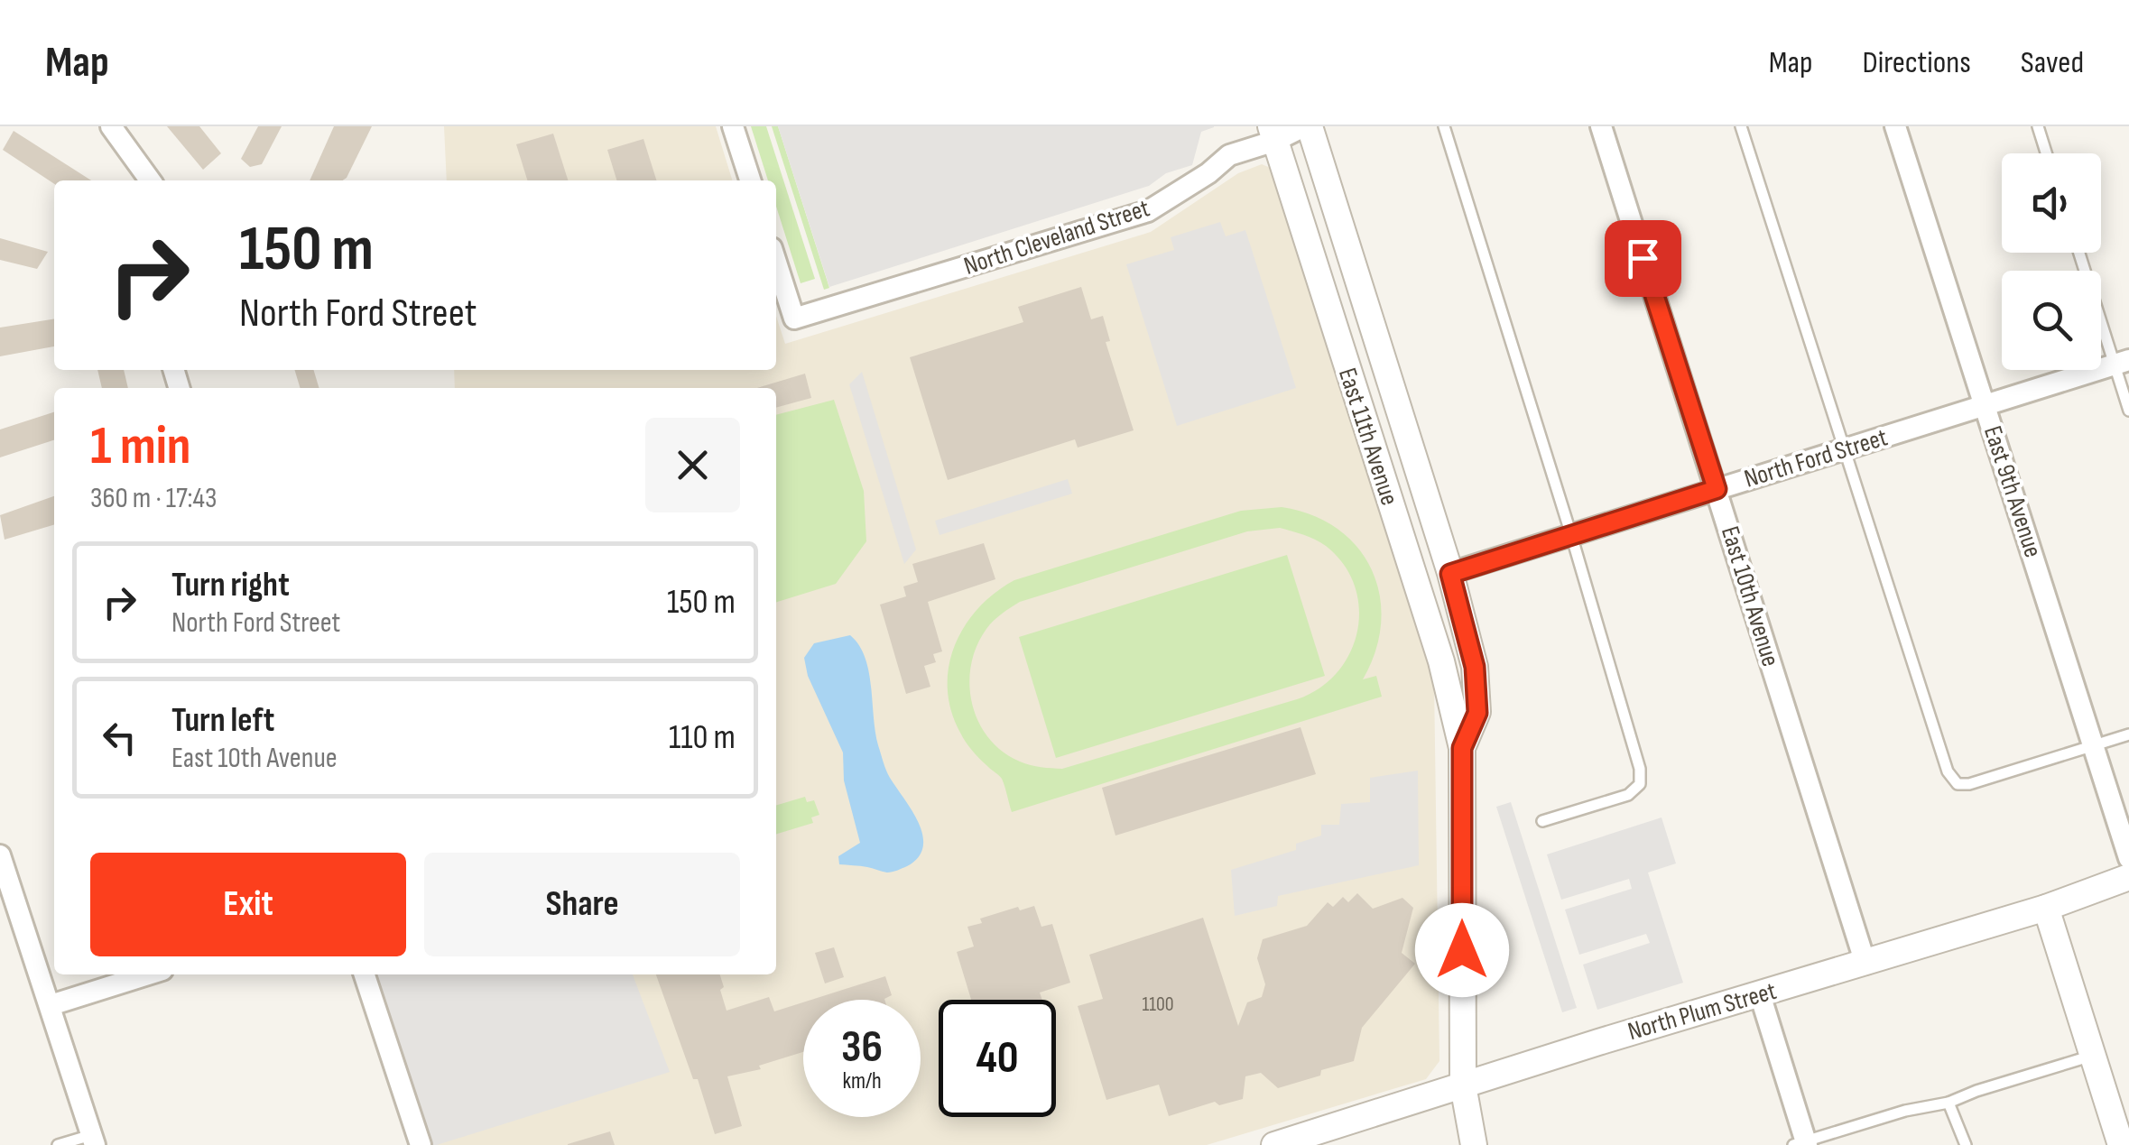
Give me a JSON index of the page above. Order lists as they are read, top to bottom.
{
  "streets": {
    "street": [
      "North Cleveland Street",
      "East 11th Avenue",
      "North Ford Street",
      "East 9th Avenue",
      "East 10th Avenue",
      "North Plum Street"
    ]
  },
  "crossings": [
    ["North Cleveland Street", "East 11th Avenue"],
    ["East 11th Avenue", "North Ford Street"],
    ["East 11th Avenue", "North Plum Street"],
    ["North Ford Street", "East 9th Avenue"],
    ["North Ford Street", "East 10th Avenue"],
    ["East 10th Avenue", "North Plum Street"]
  ],
  "house_numbers": ["1100"],
  "page": {
    "header": "Map",
    "nav": ["Map", "Directions", "Saved"],
    "turn": ["150 m", "North Ford Street"],
    "heading": ["1 min", "360 m · 17:43"],
    "list": [
      {
        "name": "Turn right",
        "note": "North Ford Street",
        "value": "150 m"
      },
      {
        "name": "Turn left",
        "note": "East 10th Avenue",
        "value": "110 m"
      }
    ],
    "buttons": ["Exit", "Share"],
    "speed": "36 km/h",
    "limit": "40"
  }
}
